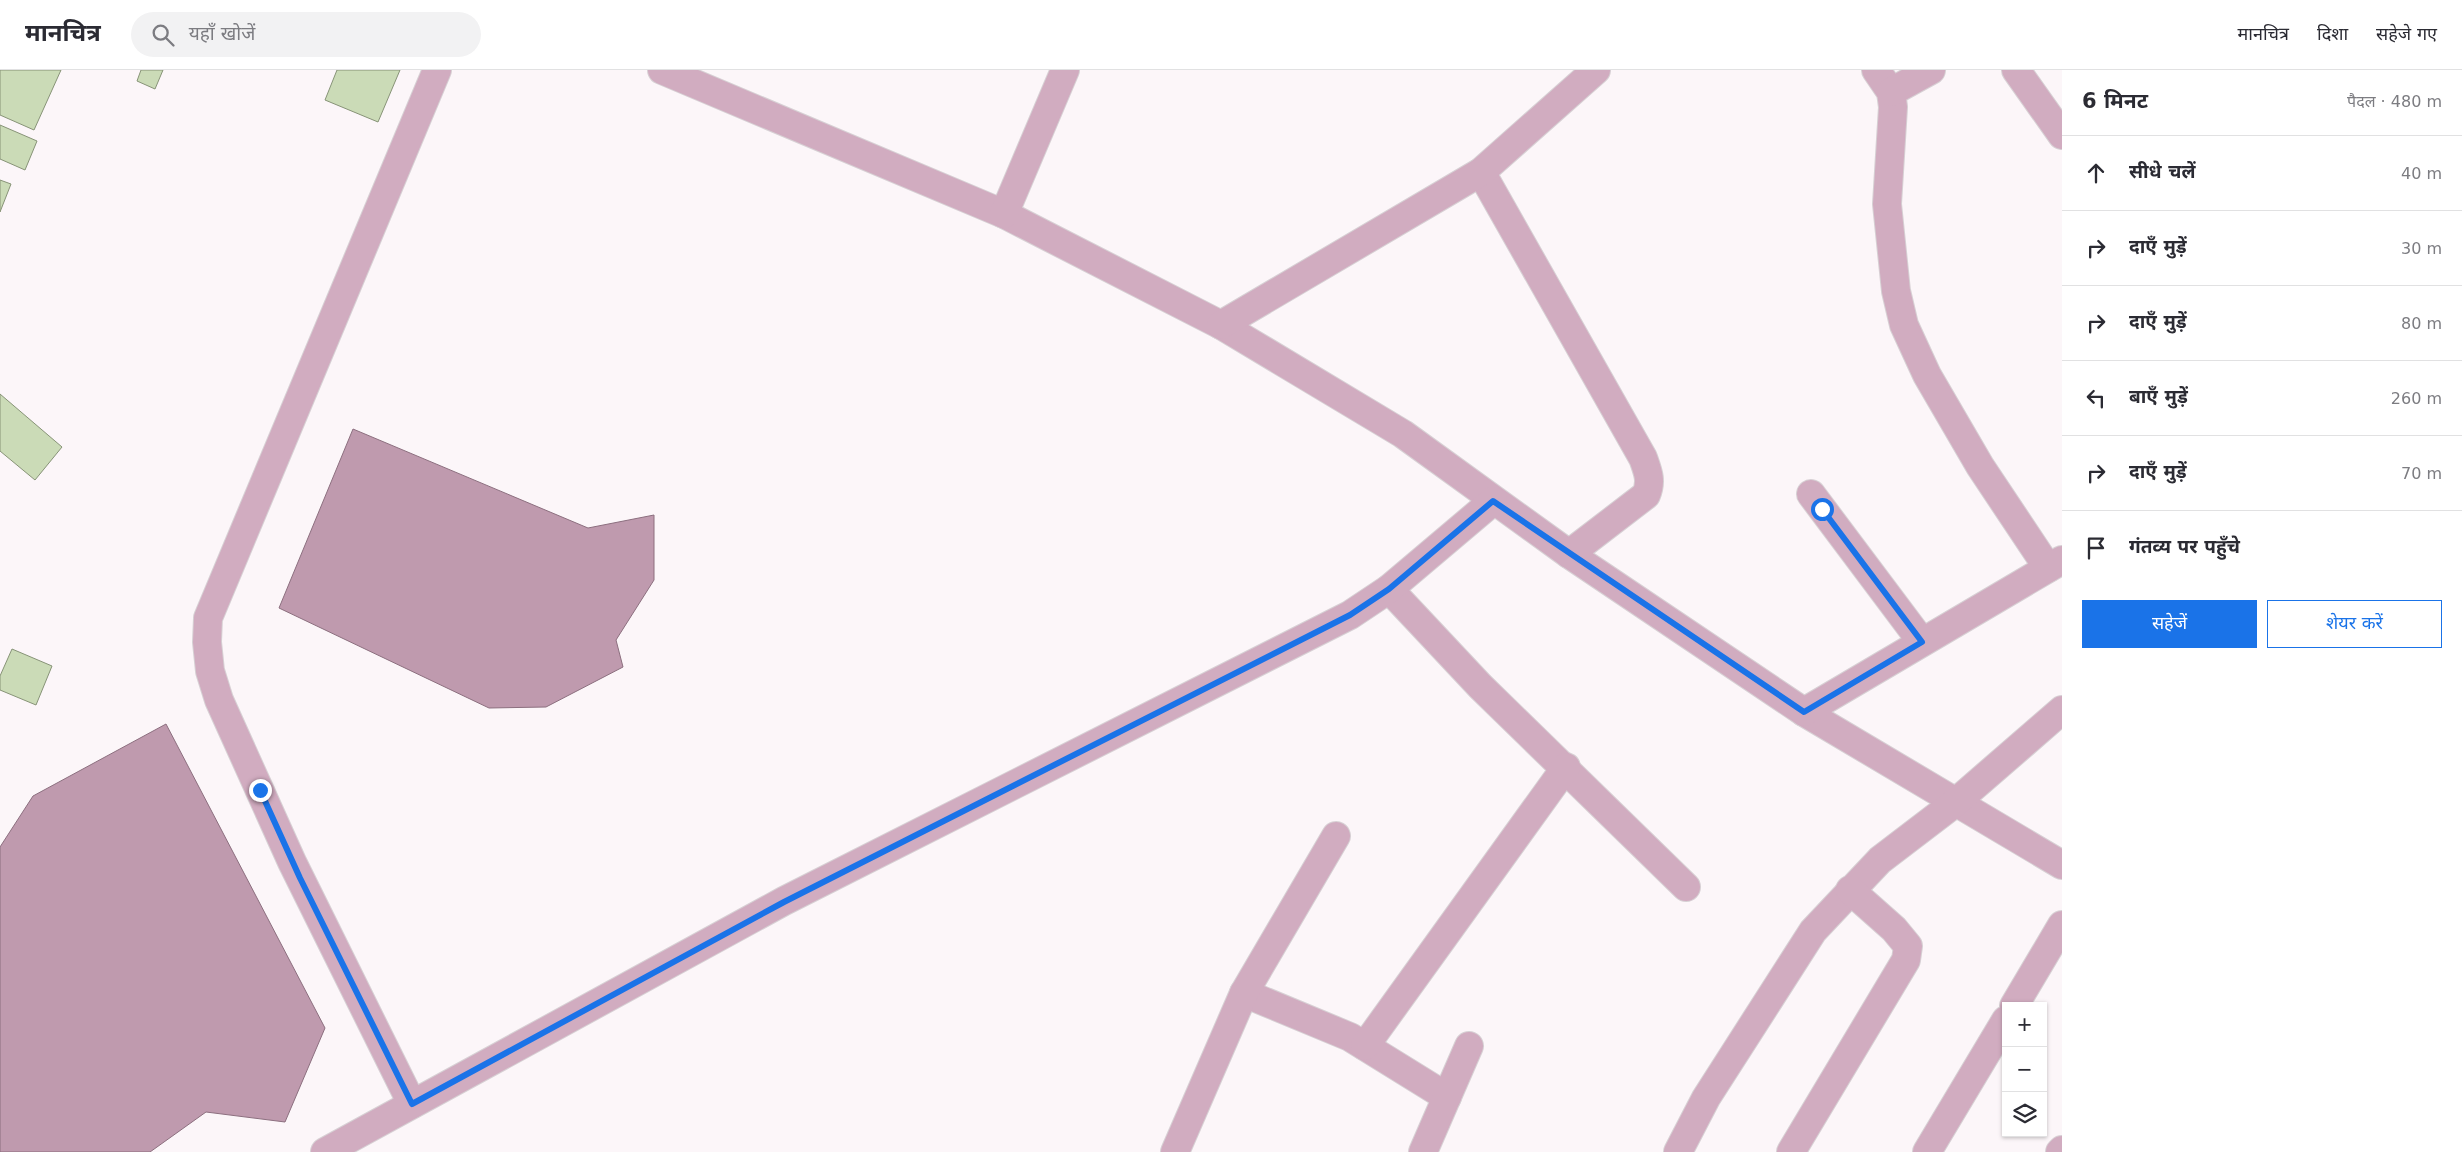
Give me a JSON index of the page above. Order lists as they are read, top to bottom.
{
  "page": {
    "header": "मानचित्र",
    "search": "यहाँ खोजें",
    "nav": ["मानचित्र", "दिशा", "सहेजे गए"],
    "heading": ["6 मिनट", "पैदल · 480 m"],
    "list": [
      ["सीधे चलें", "40 m"],
      ["दाएँ मुड़ें", "30 m"],
      ["दाएँ मुड़ें", "80 m"],
      ["बाएँ मुड़ें", "260 m"],
      ["दाएँ मुड़ें", "70 m"],
      "गंतव्य पर पहुँचे"
    ],
    "buttons": ["सहेजें", "शेयर करें"],
    "map_buttons": ["+", "−"]
  }
}
